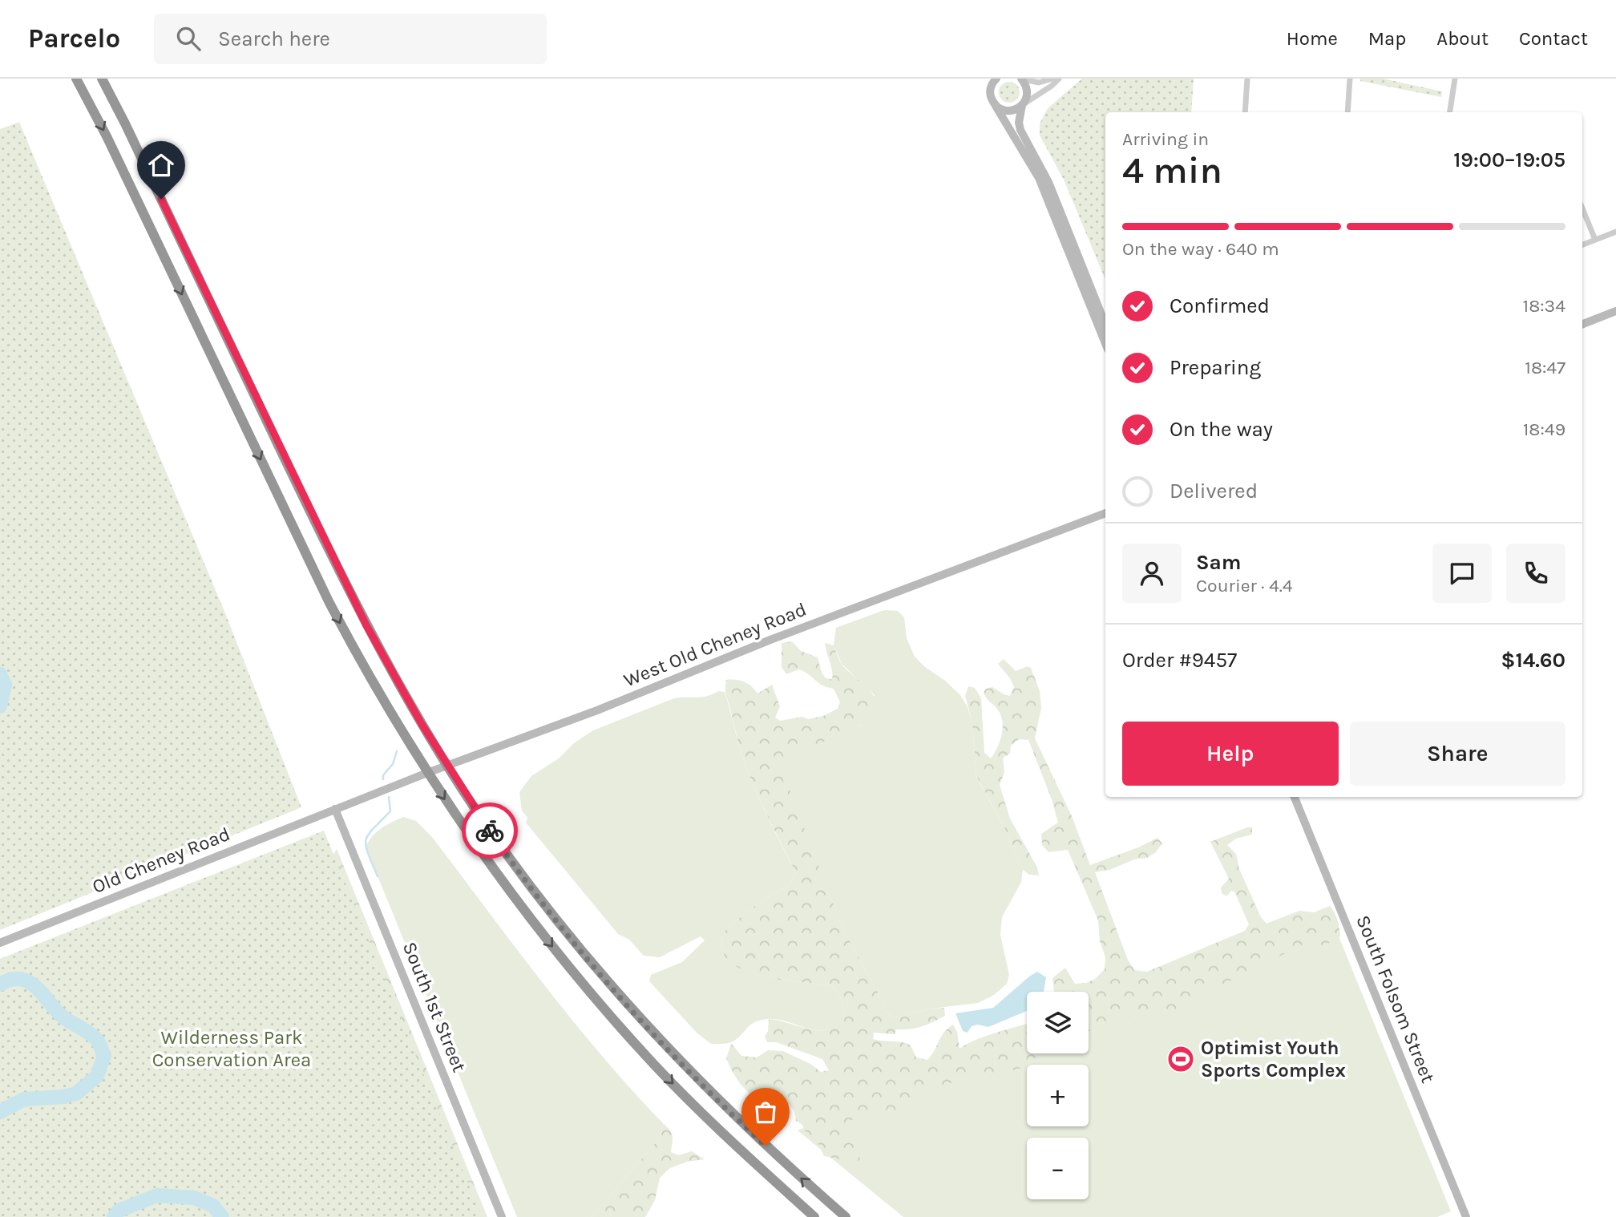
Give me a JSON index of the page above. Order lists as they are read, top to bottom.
{
  "streets": {
    "street": [
      "West Old Cheney Road",
      "Old Cheney Road",
      "South Folsom Street",
      "South 1st Street"
    ]
  },
  "crossings": [
    ["West Old Cheney Road", "Old Cheney Road"],
    ["West Old Cheney Road", "South 1st Street"],
    ["Old Cheney Road", "South 1st Street"]
  ],
  "parks": ["Wilderness Park Conservation Area"],
  "places": {
    "sports": ["Optimist Youth Sports Complex"]
  },
  "page": {
    "header": "Parcelo",
    "search": "Search here",
    "nav": [
      "Home",
      "Map",
      "About",
      "Contact"
    ],
    "heading": ["4 min", "Arriving in", "19:00–19:05"],
    "panel": [
      "Sam",
      "Courier · 4.4",
      "Order #9457",
      "$14.60"
    ],
    "bar": "On the way · 640 m",
    "list": [
      ["Confirmed", "18:34"],
      ["Preparing", "18:47"],
      ["On the way", "18:49"],
      "Delivered"
    ],
    "buttons": ["Help", "Share"],
    "map_buttons": ["+", "−"]
  }
}
